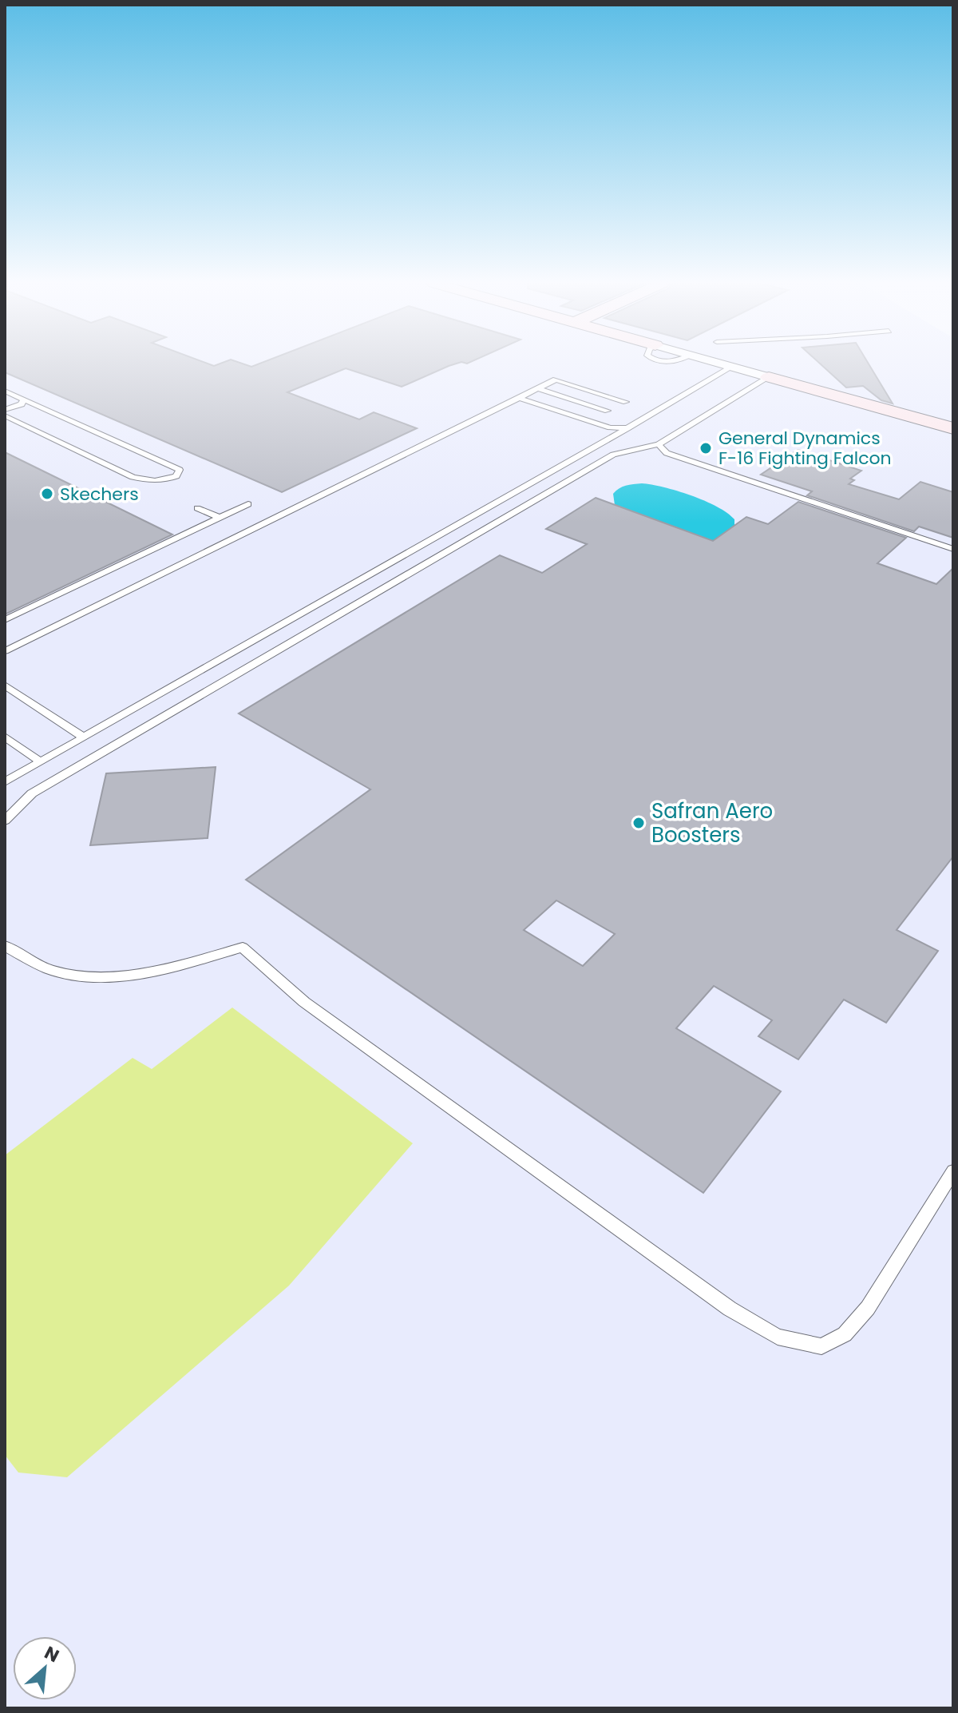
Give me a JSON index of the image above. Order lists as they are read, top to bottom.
{
  "places": ["General Dynamics F-16 Fighting Falcon", "Skechers", "Safran Aero Boosters"],
  "north": "top right"
}
